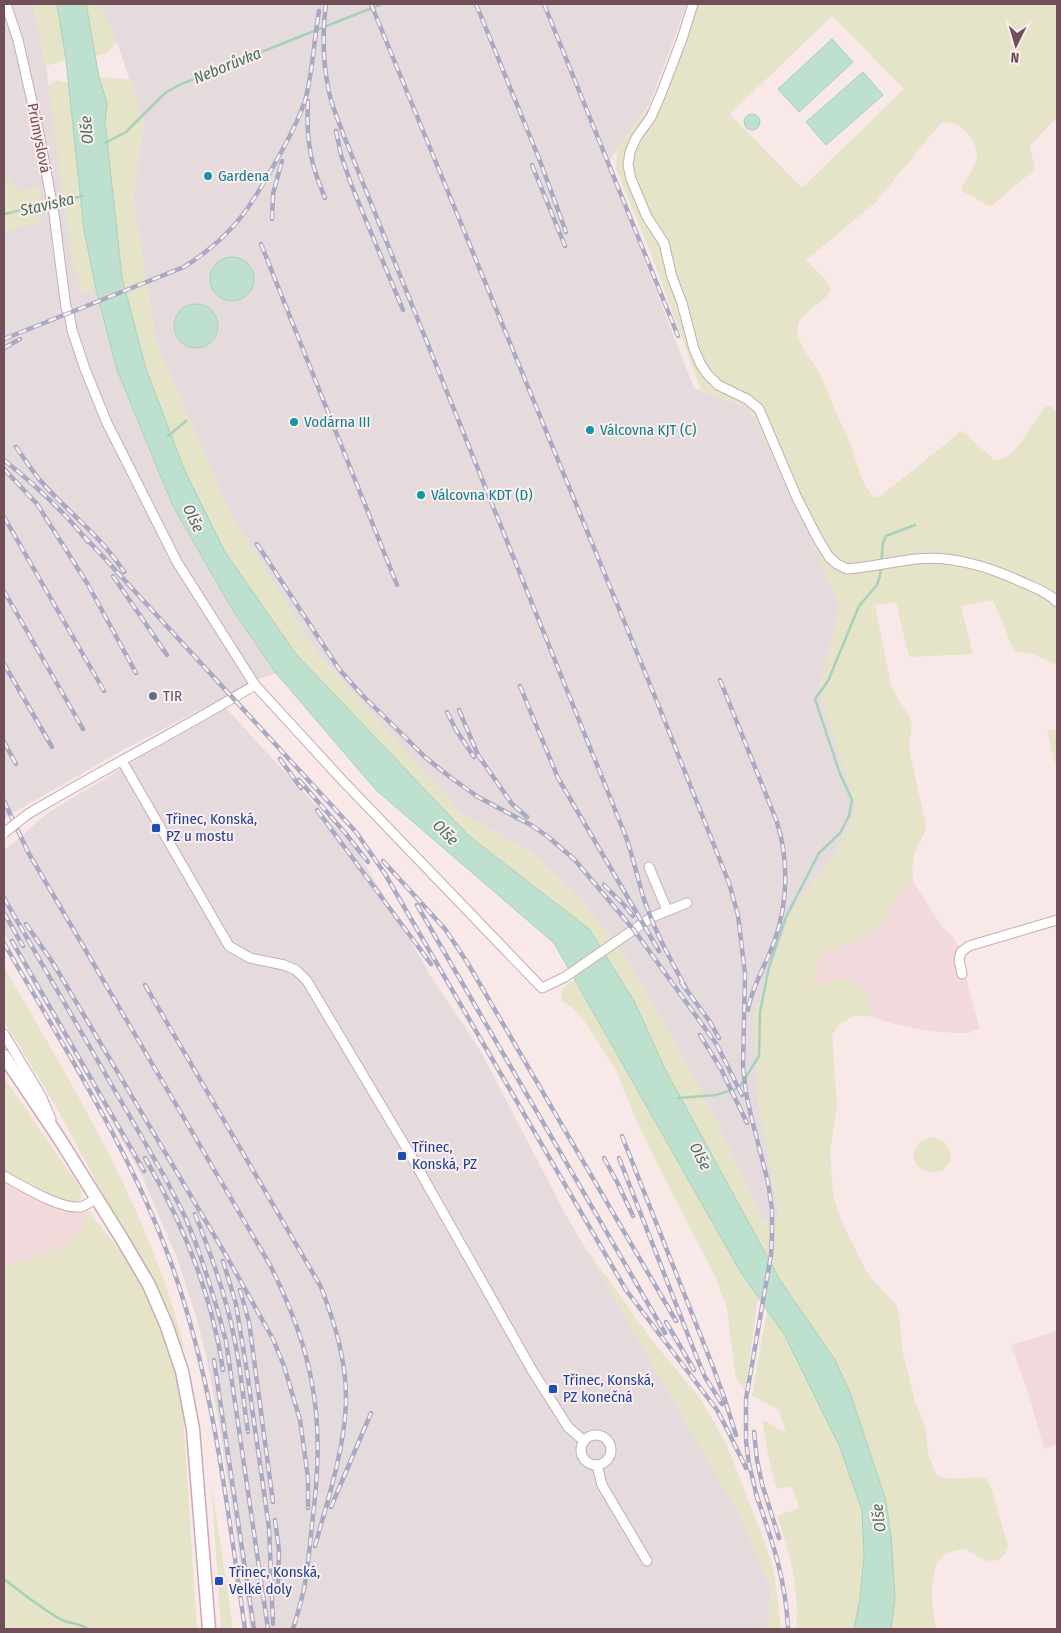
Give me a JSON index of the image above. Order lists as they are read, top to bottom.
{
  "streets": {
    "street": ["Průmyslová"]
  },
  "water": ["Neborůvka", "Olše", "Staviska"],
  "places": {
    "other": [
      "Gardena",
      "Vodárna III",
      "Válcovna KJT (C)",
      "Válcovna KDT (D)",
      "TIR"
    ],
    "transit": [
      "Třinec, Konská, PZ u mostu",
      "Třinec, Konská, PZ",
      "Třinec, Konská, PZ konečná",
      "Třinec, Konská, Velké doly"
    ]
  },
  "north": "bottom"
}
